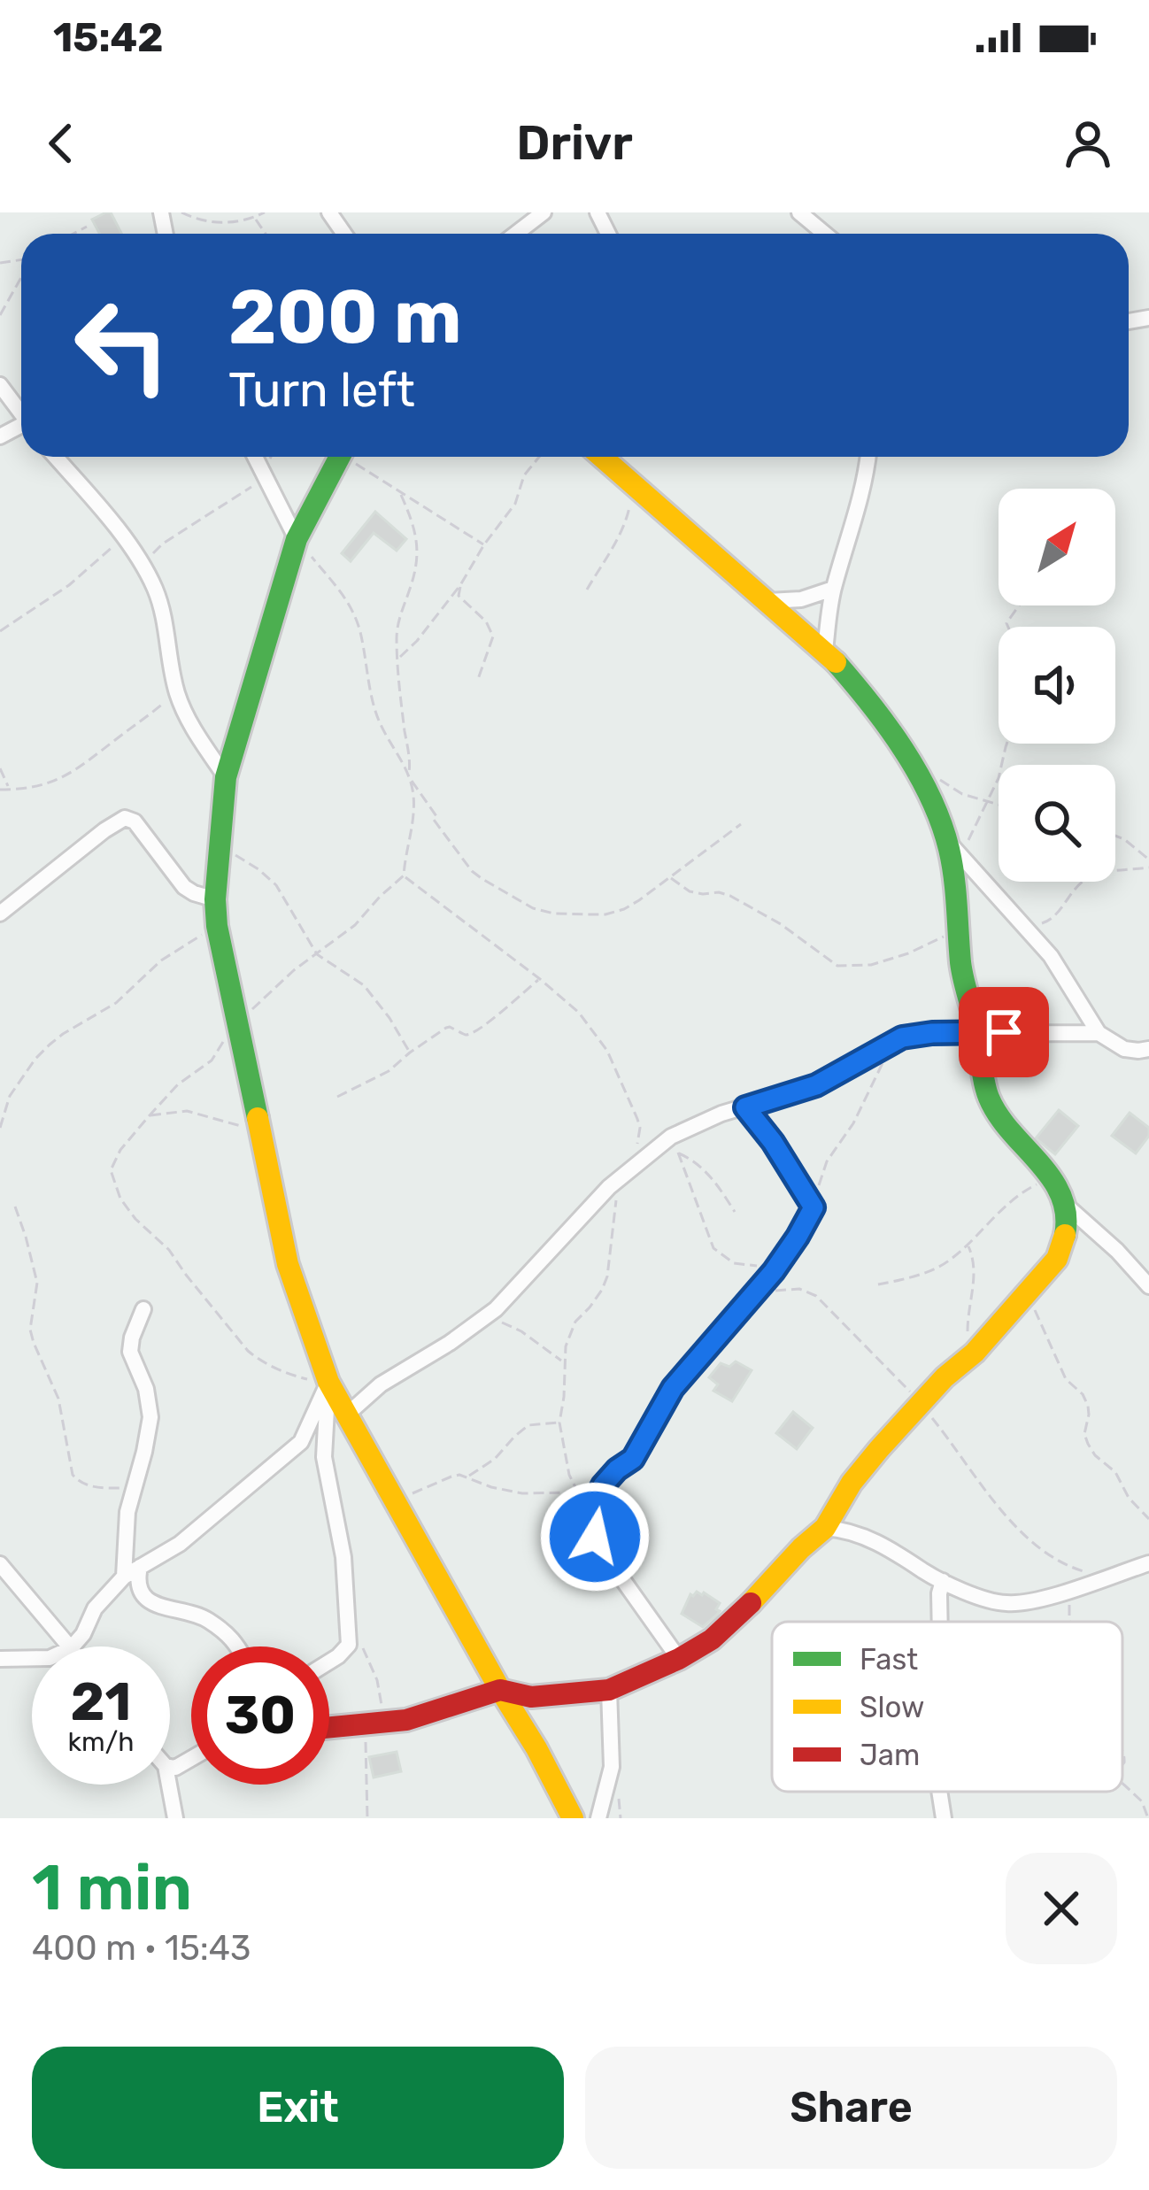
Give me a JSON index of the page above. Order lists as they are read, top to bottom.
{
  "legend": ["Fast", "Slow", "Jam"],
  "north": "top right",
  "page": {
    "status": "15:42",
    "header": "Drivr",
    "turn": ["200 m", "Turn left"],
    "speed": "21 km/h",
    "limit": "30",
    "heading": ["1 min", "400 m · 15:43"],
    "buttons": ["Exit", "Share"]
  }
}
